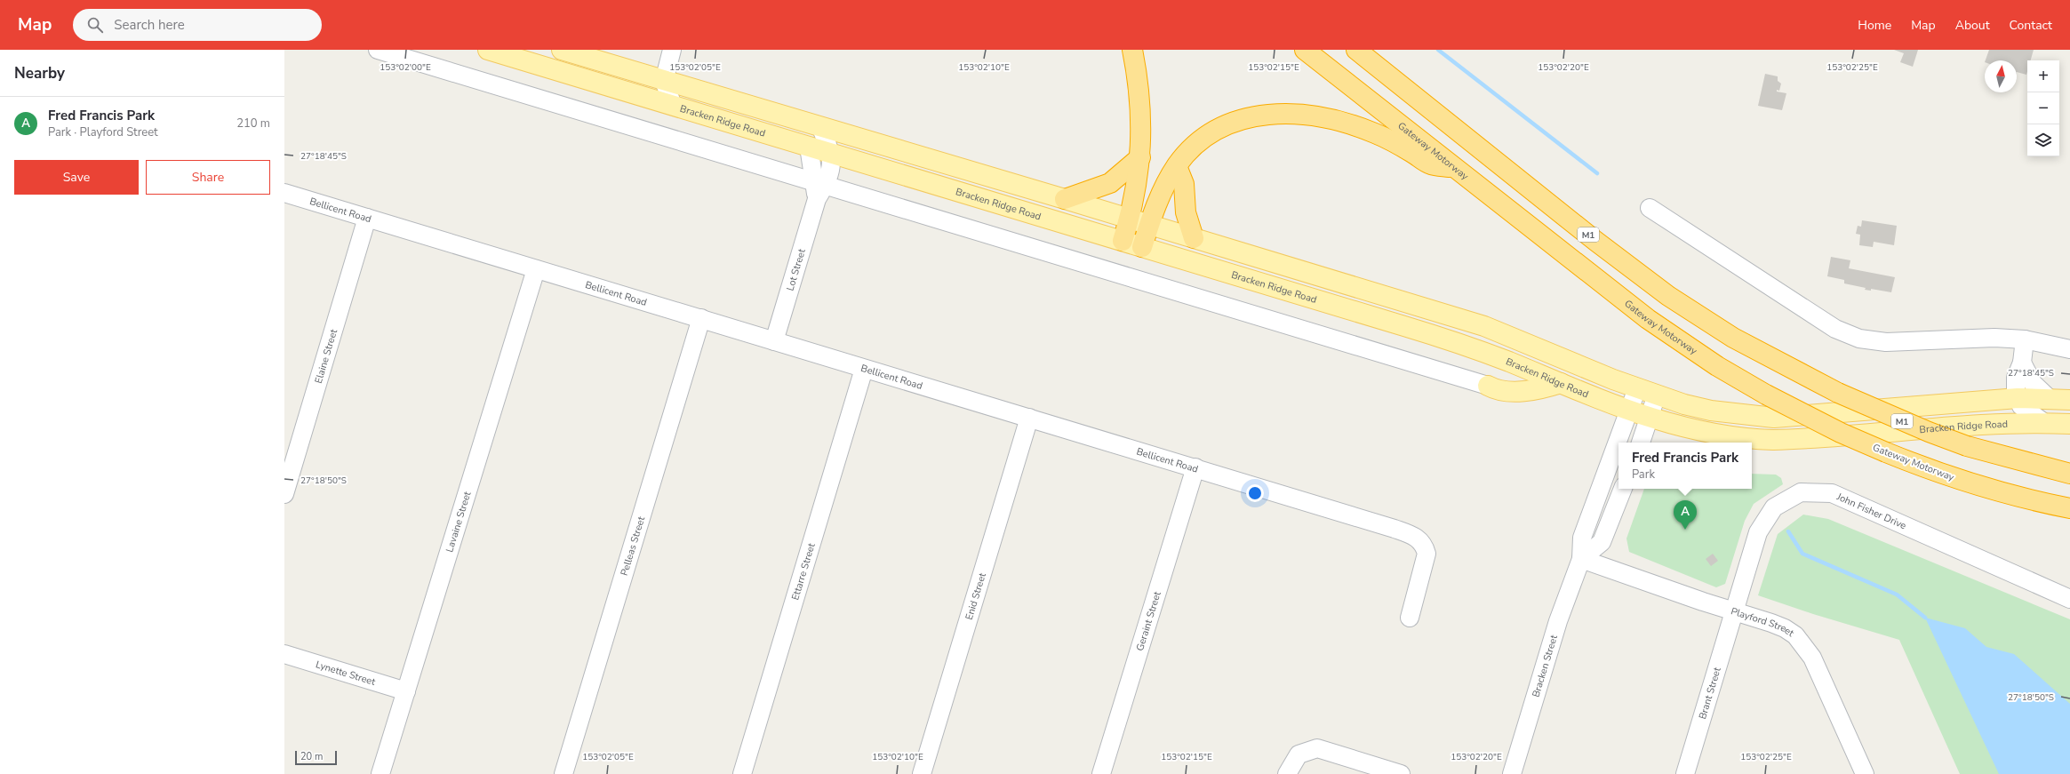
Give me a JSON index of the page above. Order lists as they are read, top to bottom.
{
  "streets": {
    "highway": ["Gateway Motorway", "M1"],
    "main road": ["Bracken Ridge Road"],
    "street": [
      "Bellicent Road",
      "Lot Street",
      "Elaine Street",
      "John Fisher Drive",
      "Lavaine Street",
      "Pelleas Street",
      "Ettarre Street",
      "Enid Street",
      "Geraint Street",
      "Playford Street",
      "Bracken Street",
      "Lynette Street",
      "Brant Street"
    ]
  },
  "crossings": [
    ["Bracken Ridge Road", "Lot Street"],
    ["Bracken Ridge Road", "Bracken Street"],
    ["Bellicent Road", "Lot Street"],
    ["Bellicent Road", "Elaine Street"],
    ["Bellicent Road", "Lavaine Street"],
    ["Bellicent Road", "Pelleas Street"],
    ["Bellicent Road", "Ettarre Street"],
    ["Bellicent Road", "Enid Street"],
    ["Bellicent Road", "Geraint Street"],
    ["John Fisher Drive", "Playford Street"],
    ["John Fisher Drive", "Brant Street"],
    ["Lavaine Street", "Lynette Street"],
    ["Playford Street", "Bracken Street"],
    ["Playford Street", "Brant Street"]
  ],
  "scale_bar": "20 m",
  "north": "top",
  "page": {
    "header": "Map",
    "search": "Search here",
    "nav": [
      "Home",
      "Map",
      "About",
      "Contact"
    ],
    "heading": "Nearby",
    "map_buttons": ["+", "−"],
    "list": [
      {
        "mark": "A",
        "name": "Fred Francis Park",
        "note": "Park · Playford Street",
        "value": "210 m"
      }
    ],
    "buttons": ["Save", "Share"],
    "popup": ["Fred Francis Park", "Park"],
    "pins": "A",
    "scale": "20 m"
  },
  "coordinates": [
    "153°02'00\"E",
    "153°02'05\"E",
    "153°02'10\"E",
    "153°02'15\"E",
    "153°02'20\"E",
    "153°02'25\"E",
    "27°18'45\"S",
    "27°18'50\"S"
  ]
}
